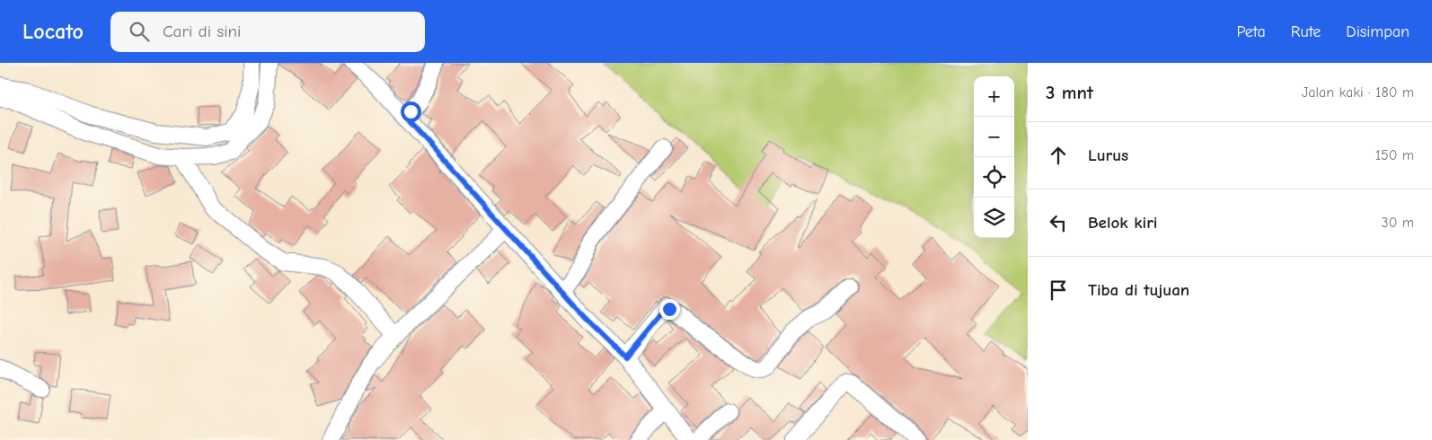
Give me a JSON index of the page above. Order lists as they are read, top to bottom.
{
  "page": {
    "header": "Locato",
    "search": "Cari di sini",
    "nav": ["Peta", "Rute", "Disimpan"],
    "heading": ["3 mnt", "Jalan kaki · 180 m"],
    "map_buttons": ["+", "−"],
    "list": [
      ["Lurus", "150 m"],
      ["Belok kiri", "30 m"],
      "Tiba di tujuan"
    ]
  }
}
